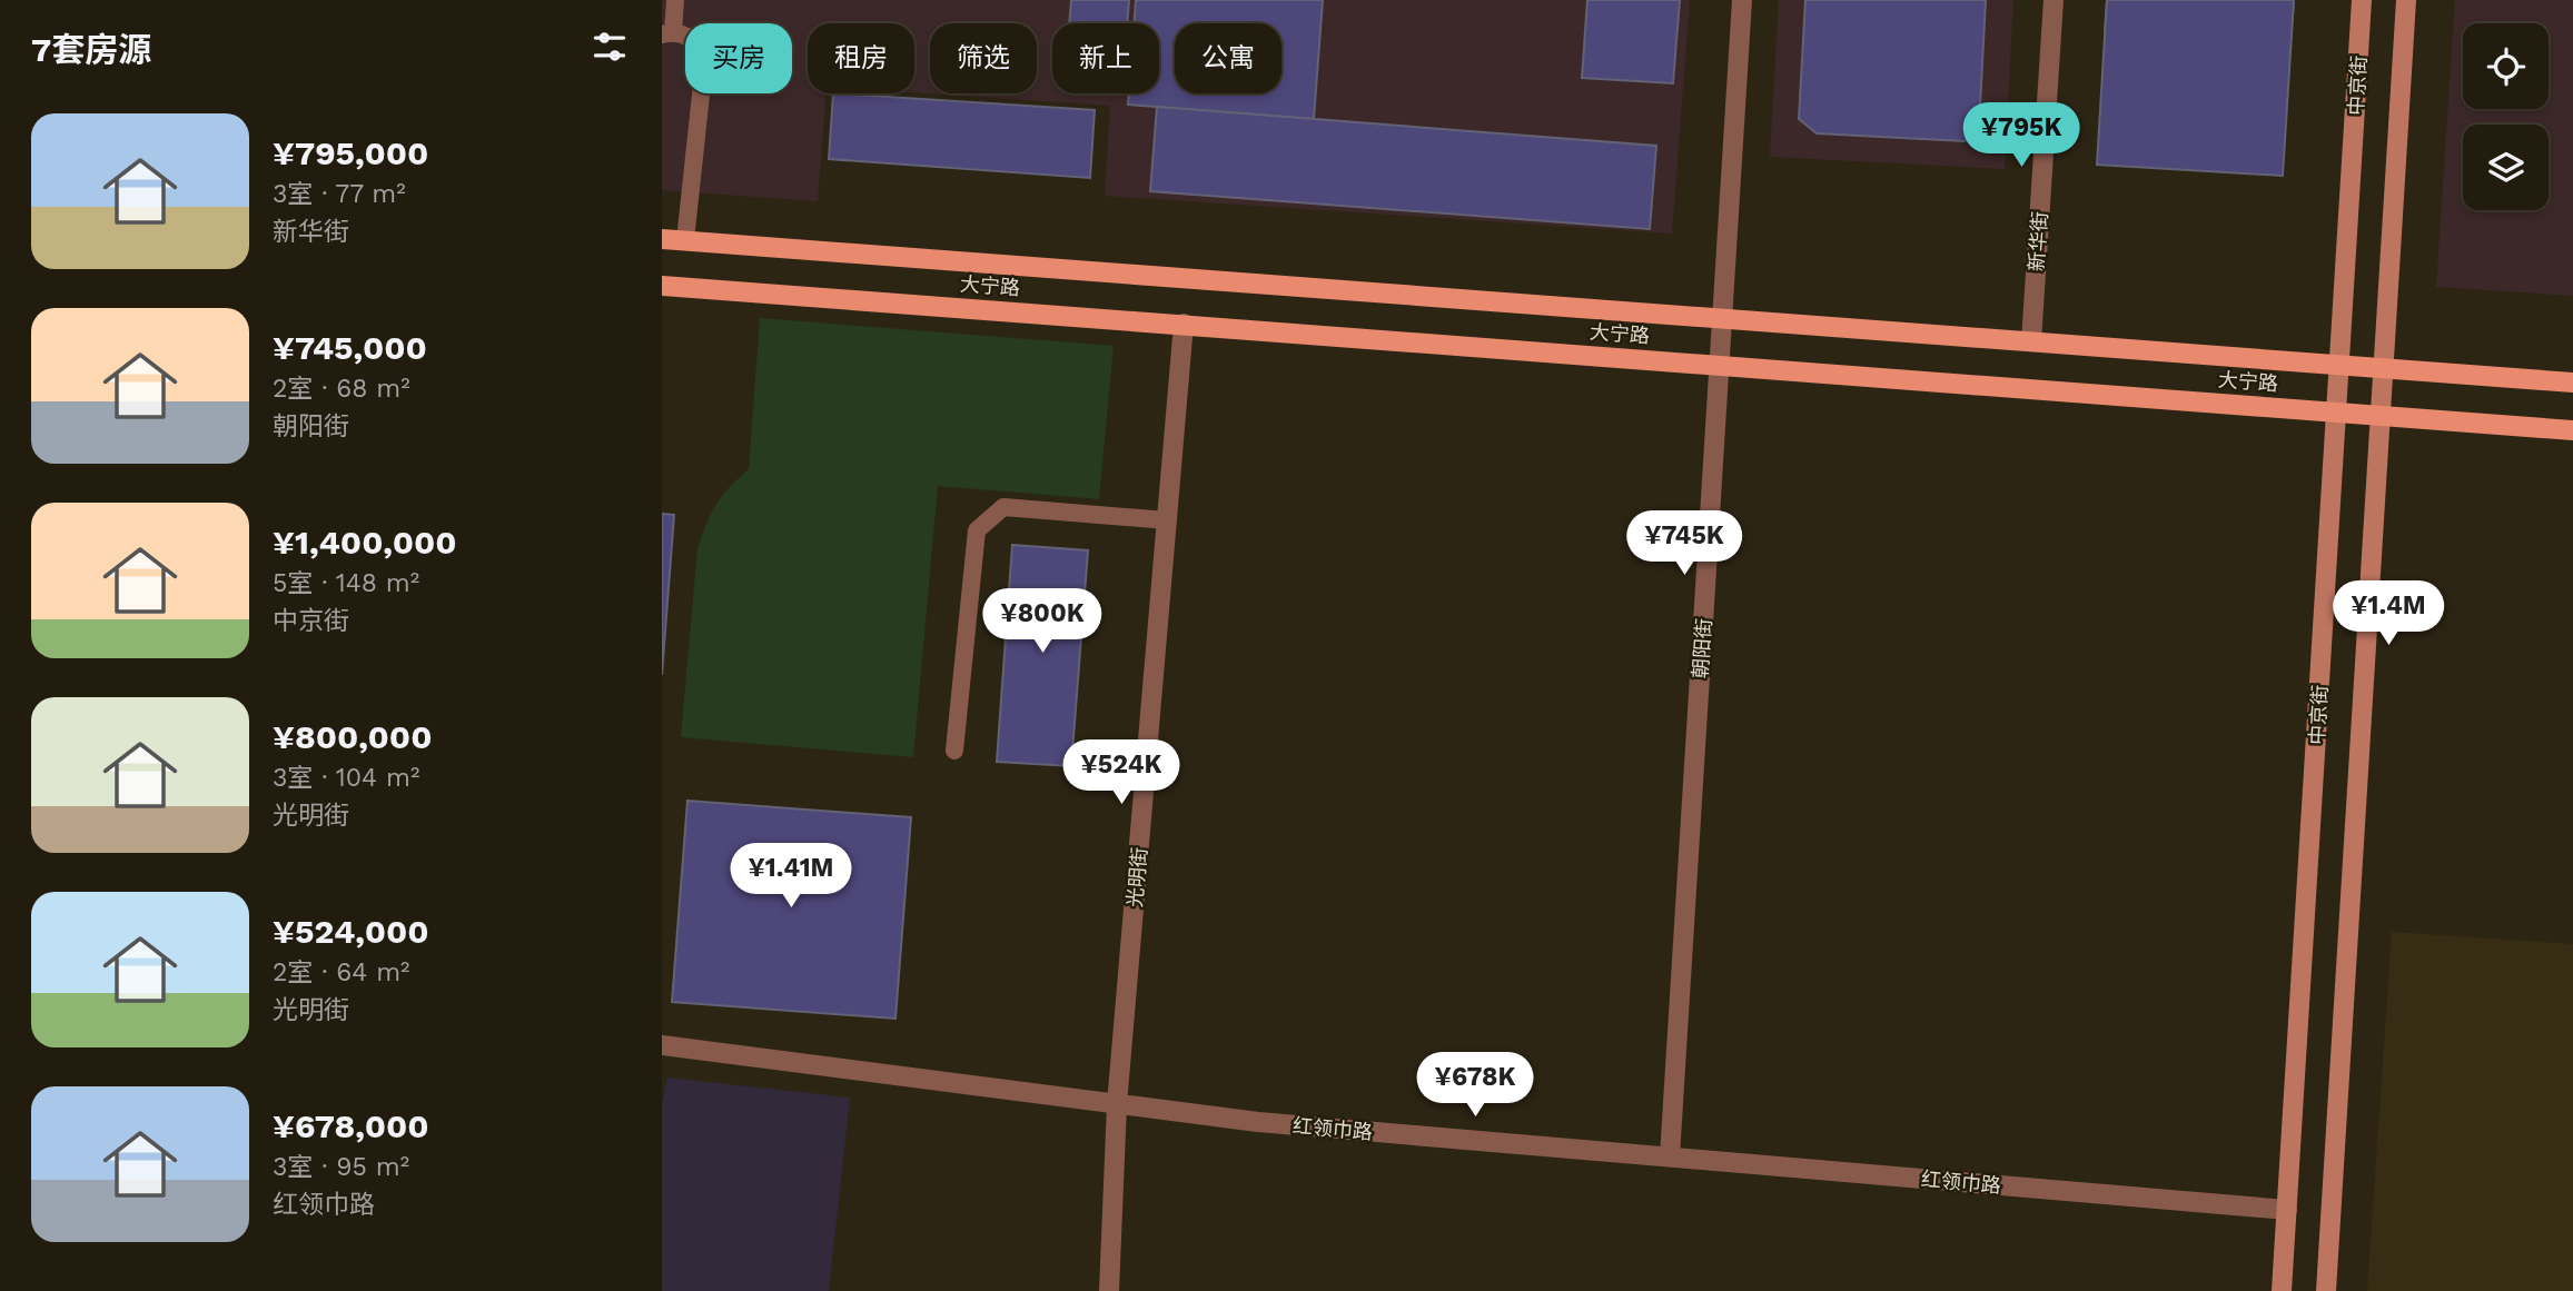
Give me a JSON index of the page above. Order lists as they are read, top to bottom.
{
  "streets": {
    "main road": ["中京街", "大宁路"],
    "street": [
      "新华街",
      "朝阳街",
      "光明街",
      "红领巾路"
    ]
  },
  "crossings": [
    ["中京街", "大宁路"],
    ["中京街", "红领巾路"],
    ["新华街", "大宁路"],
    ["大宁路", "朝阳街"],
    ["大宁路", "光明街"],
    ["朝阳街", "红领巾路"],
    ["光明街", "红领巾路"]
  ],
  "page": {
    "heading": "7套房源",
    "chip": [
      "买房",
      "租房",
      "筛选",
      "新上",
      "公寓"
    ],
    "list": [
      {
        "name": "¥795,000",
        "note": "3室 · 77 m² · 新华街"
      },
      {
        "name": "¥745,000",
        "note": "2室 · 68 m² · 朝阳街"
      },
      {
        "name": "¥1,400,000",
        "note": "5室 · 148 m² · 中京街"
      },
      {
        "name": "¥800,000",
        "note": "3室 · 104 m² · 光明街"
      },
      {
        "name": "¥524,000",
        "note": "2室 · 64 m² · 光明街"
      },
      {
        "name": "¥678,000",
        "note": "3室 · 95 m² · 红领巾路"
      }
    ],
    "price": [
      "¥795K",
      "¥745K",
      "¥1.4M",
      "¥800K",
      "¥524K",
      "¥1.41M",
      "¥678K"
    ]
  }
}
